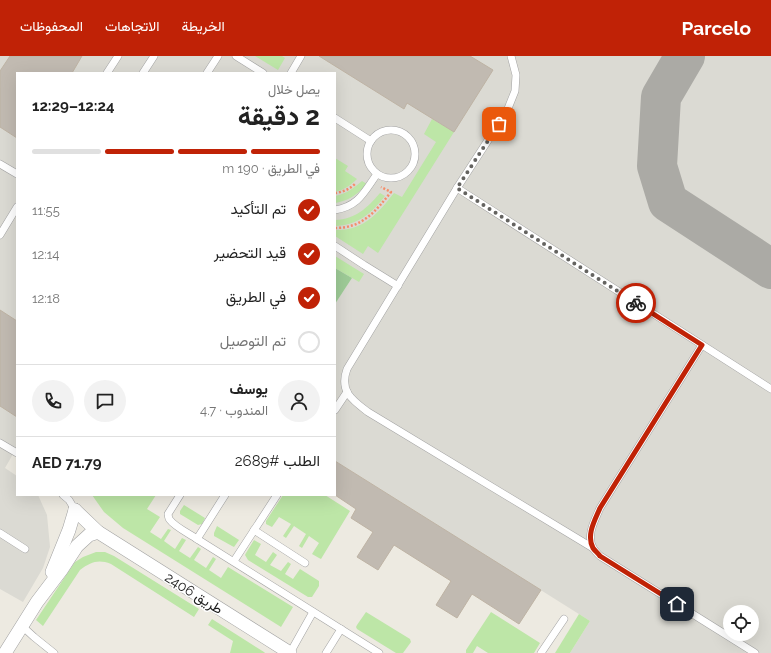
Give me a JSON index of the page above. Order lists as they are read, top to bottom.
{
  "streets": {
    "street": ["طريق 2406"]
  },
  "page": {
    "header": "Parcelo",
    "nav": ["الخريطة", "الاتجاهات", "المحفوظات"],
    "heading": ["2 دقيقة", "يصل خلال", "12:24–12:29"],
    "panel": [
      "يوسف",
      "المندوب · 4.7",
      "الطلب #2689",
      "AED 71.79"
    ],
    "bar": "في الطريق · 190 m",
    "list": [
      ["تم التأكيد", "11:55"],
      ["قيد التحضير", "12:14"],
      ["في الطريق", "12:18"],
      "تم التوصيل"
    ]
  }
}
